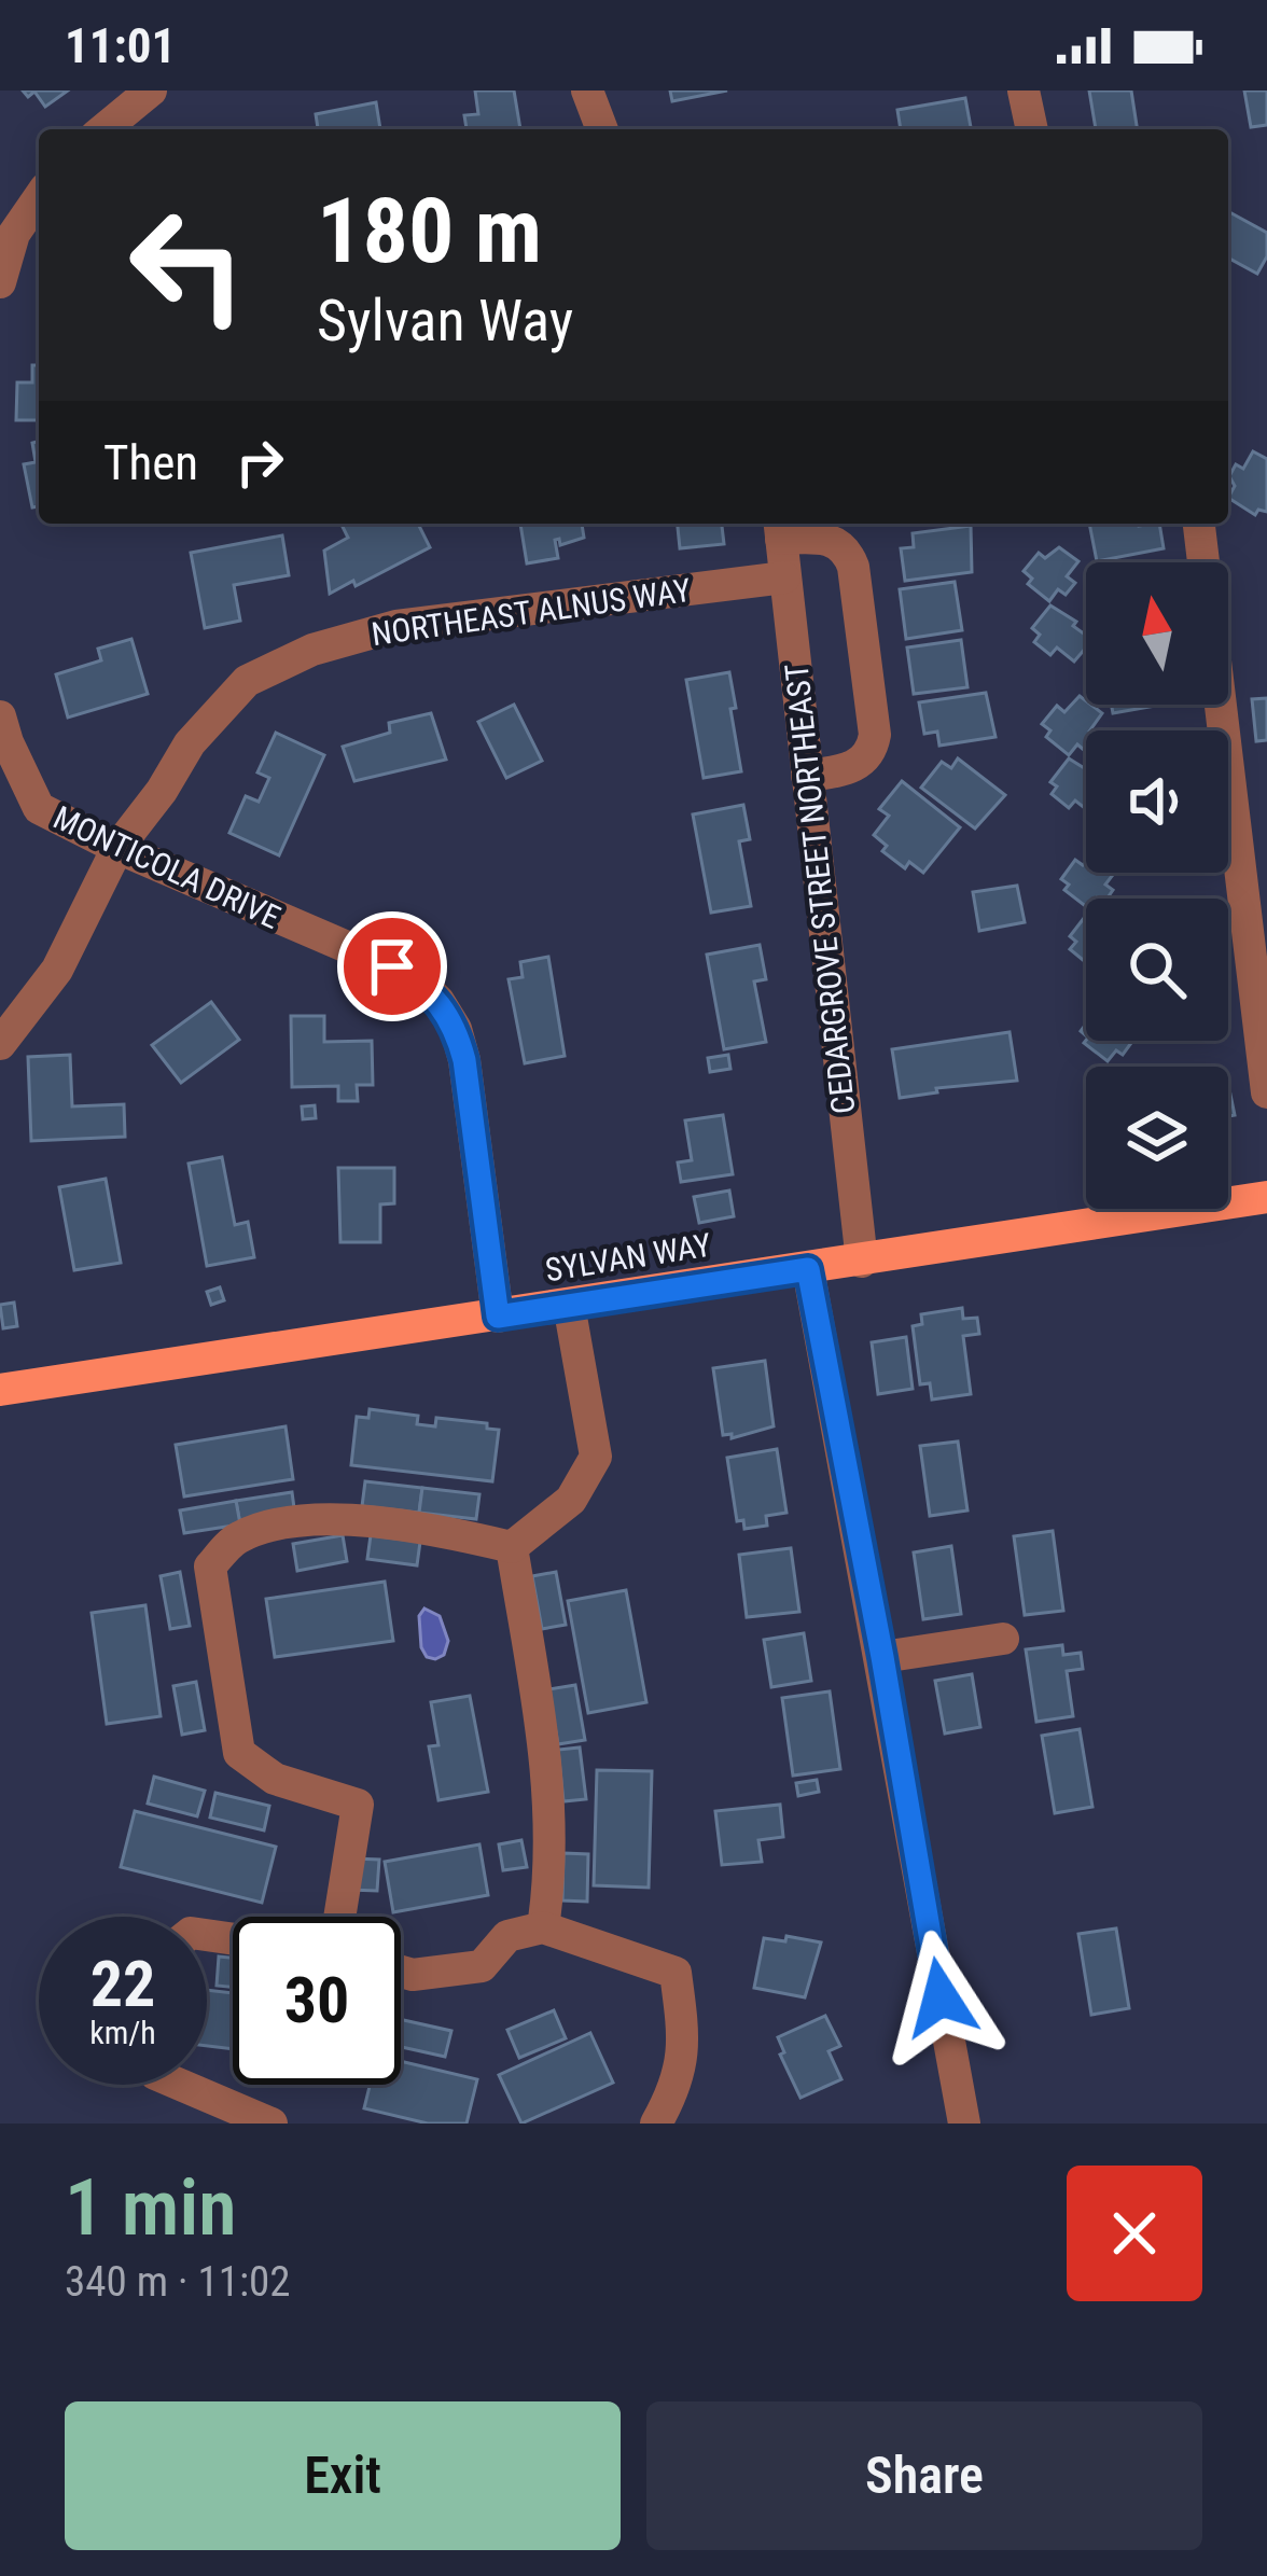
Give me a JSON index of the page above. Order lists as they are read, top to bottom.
{
  "streets": {
    "main road": ["SYLVAN WAY"],
    "street": ["NORTHEAST ALNUS WAY", "MONTICOLA DRIVE", "CEDARGROVE STREET NORTHEAST"]
  },
  "crossings": [
    ["NORTHEAST ALNUS WAY", "MONTICOLA DRIVE"],
    ["NORTHEAST ALNUS WAY", "CEDARGROVE STREET NORTHEAST"],
    ["MONTICOLA DRIVE", "SYLVAN WAY"],
    ["CEDARGROVE STREET NORTHEAST", "SYLVAN WAY"]
  ],
  "north": "top",
  "page": {
    "status": "11:01",
    "turn": ["180 m", "Sylvan Way"],
    "then": "Then",
    "speed": "22 km/h",
    "limit": "30",
    "heading": ["1 min", "340 m · 11:02"],
    "buttons": ["Exit", "Share"]
  }
}
